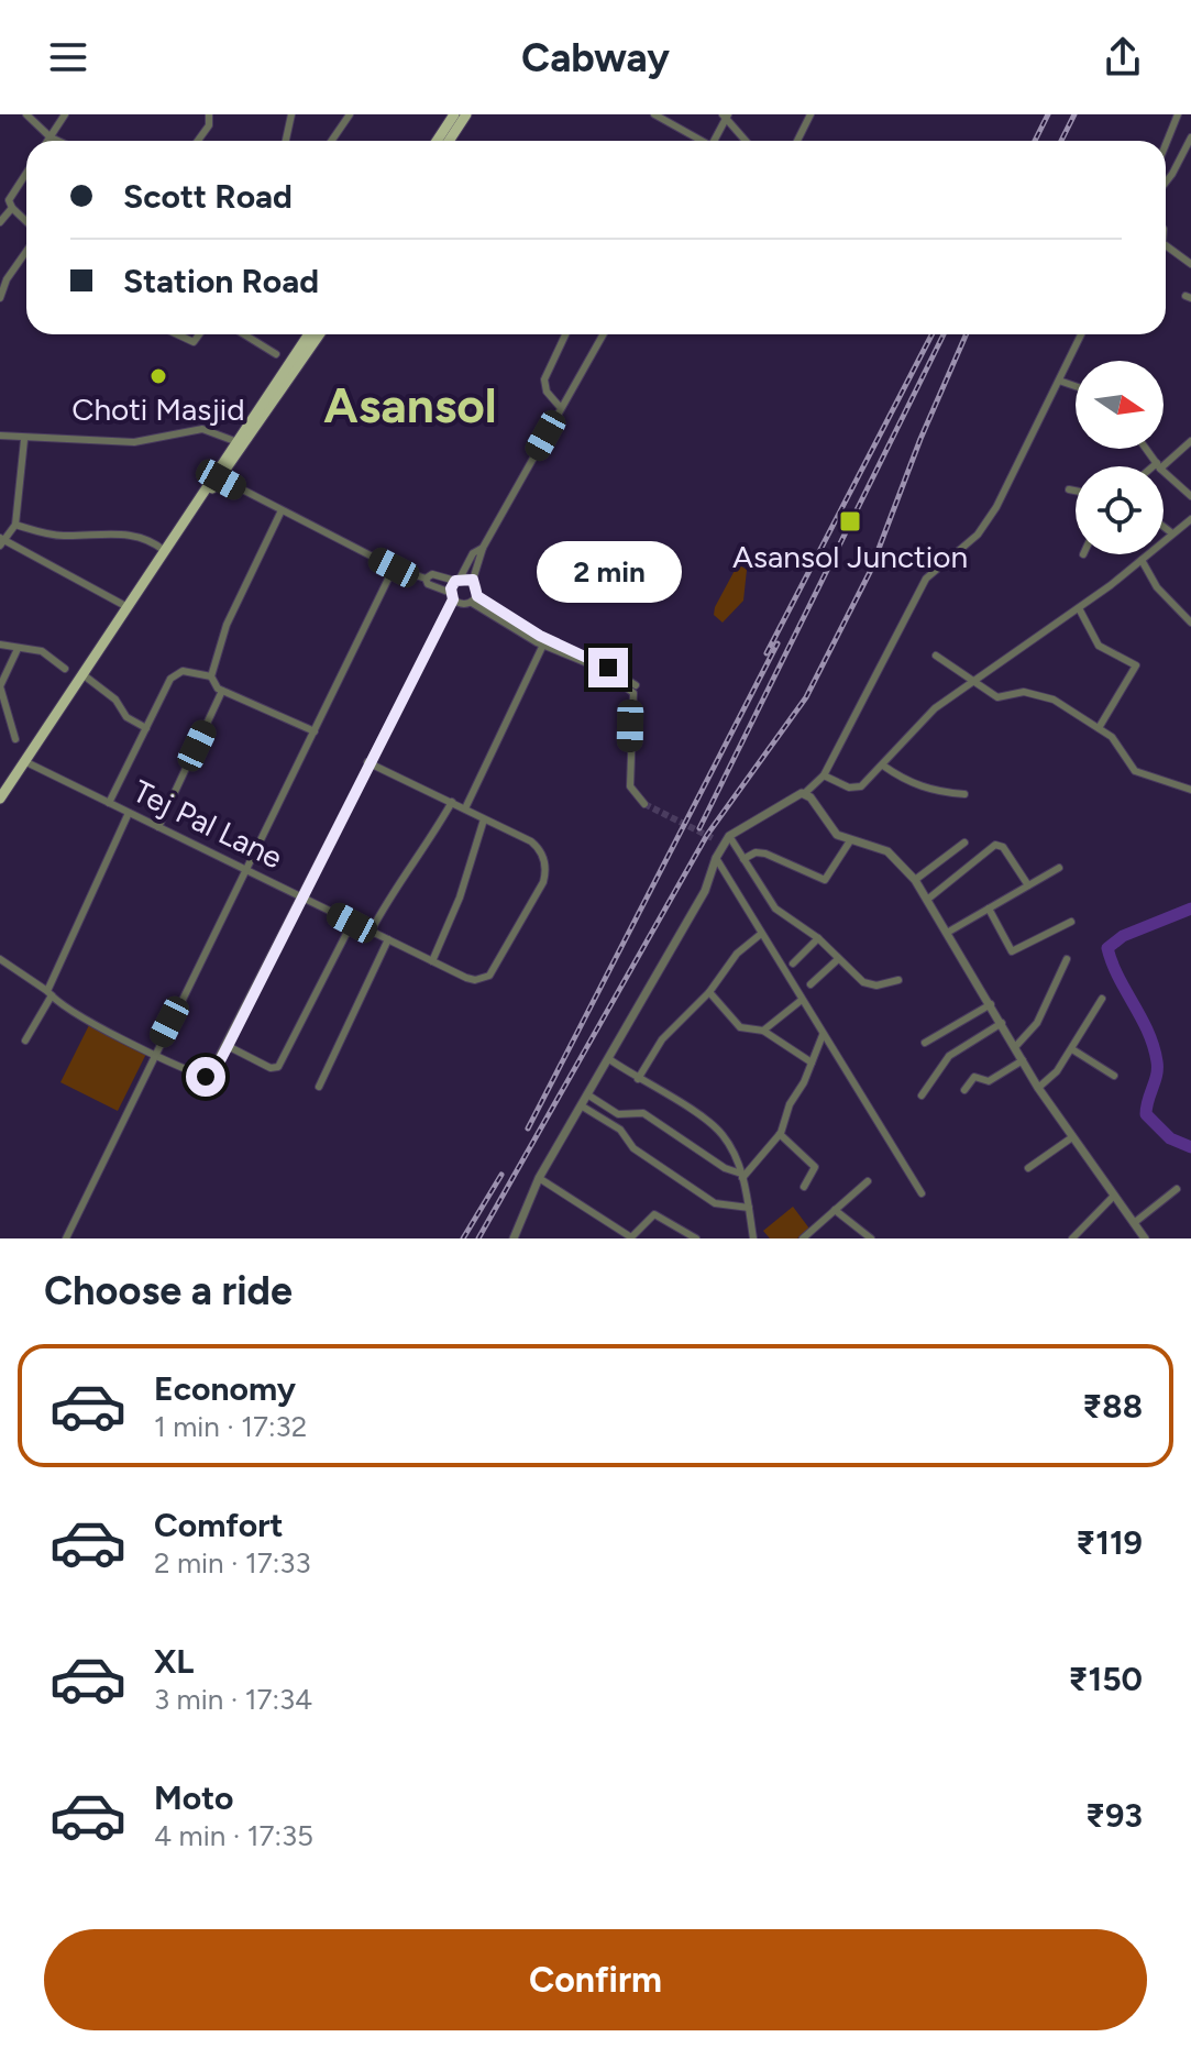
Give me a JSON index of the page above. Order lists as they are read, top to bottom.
{
  "streets": {
    "street": ["Tej Pal Lane"]
  },
  "districts": ["Asansol"],
  "places": {
    "other": ["Choti Masjid"],
    "transit": ["Asansol Junction"]
  },
  "north": "right",
  "page": {
    "header": "Cabway",
    "banner": ["Scott Road", "Station Road"],
    "bubble": "2 min",
    "heading": "Choose a ride",
    "list": [
      {
        "name": "Economy",
        "note": "1 min · 17:32",
        "value": "₹88"
      },
      {
        "name": "Comfort",
        "note": "2 min · 17:33",
        "value": "₹119"
      },
      {
        "name": "XL",
        "note": "3 min · 17:34",
        "value": "₹150"
      },
      {
        "name": "Moto",
        "note": "4 min · 17:35",
        "value": "₹93"
      }
    ],
    "buttons": "Confirm"
  }
}
